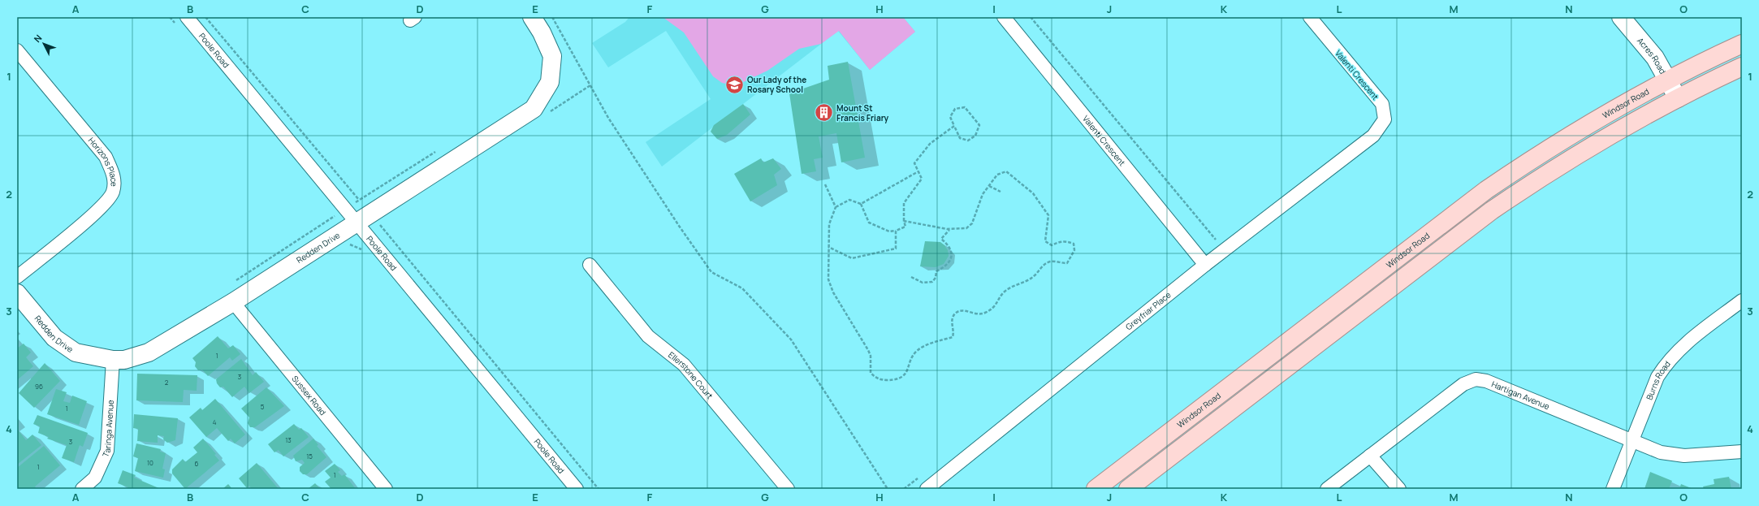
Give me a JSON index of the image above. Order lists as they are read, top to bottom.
{
  "streets": {
    "main road": ["Windsor Road"],
    "street": [
      "Poole Road",
      "Acres Road",
      "Valenti Crescent",
      "Horizons Place",
      "Redden Drive",
      "Greyfriar Place",
      "Ellerstone Court",
      "Burns Road",
      "Sussex Road",
      "Hartigan Avenue",
      "Taringa Avenue"
    ]
  },
  "crossings": [
    ["Poole Road", "Redden Drive"],
    ["Acres Road", "Windsor Road"],
    ["Valenti Crescent", "Greyfriar Place"],
    ["Redden Drive", "Sussex Road"],
    ["Redden Drive", "Taringa Avenue"],
    ["Burns Road", "Hartigan Avenue"]
  ],
  "places": {
    "school or university": ["Our Lady of the Rosary School"],
    "building": ["Mount St Francis Friary"]
  },
  "house_numbers": [
    "1",
    "3",
    "2",
    "96",
    "5",
    "1",
    "4",
    "13",
    "3",
    "15",
    "10",
    "6",
    "1",
    "1"
  ],
  "north": "top left",
  "grid": {
    "columns": [
      "A",
      "B",
      "C",
      "D",
      "E",
      "F",
      "G",
      "H",
      "I",
      "J",
      "K",
      "L",
      "M",
      "N",
      "O"
    ],
    "rows": [
      "1",
      "2",
      "3",
      "4"
    ]
  }
}
